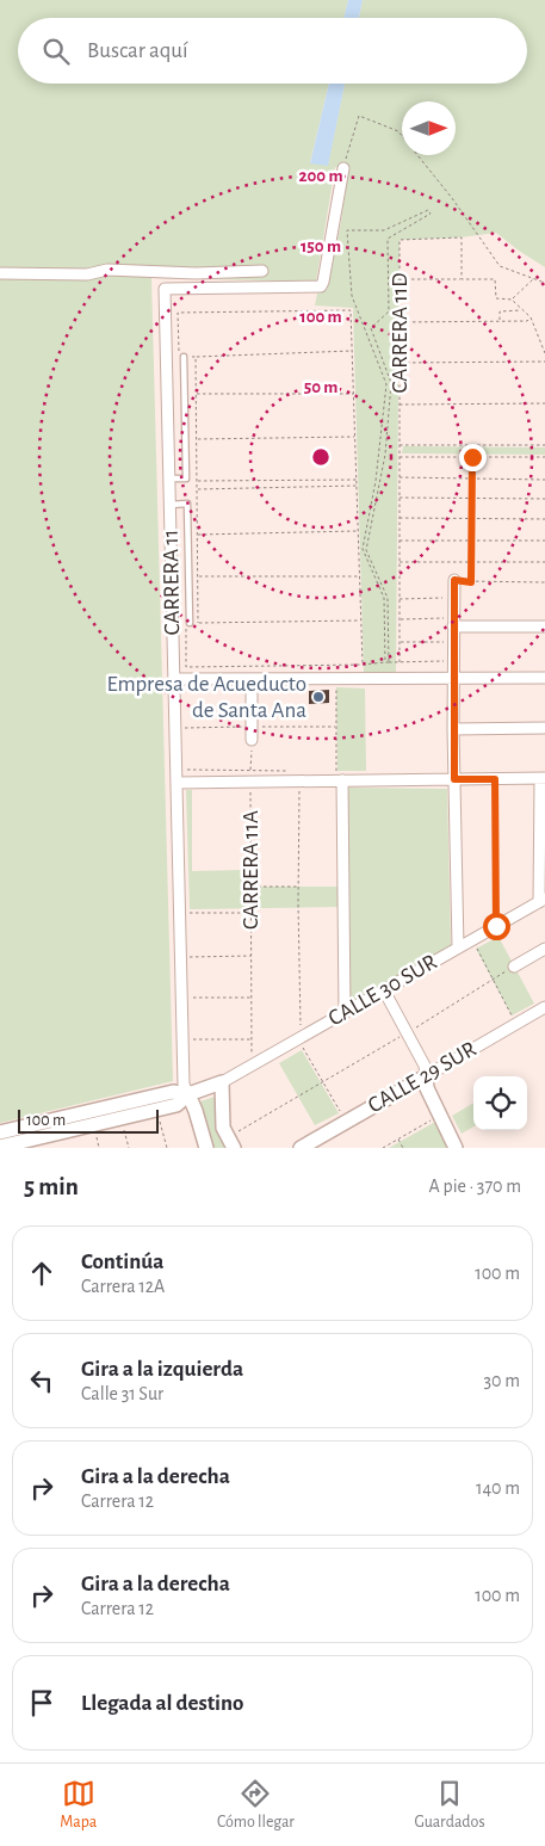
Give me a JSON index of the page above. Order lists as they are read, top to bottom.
{
  "streets": {
    "street": ["CARRERA 11", "CALLE 30 SUR", "CALLE 29 SUR"],
    "path": ["CARRERA 11D", "CARRERA 11A"]
  },
  "places": ["Empresa de Acueducto de Santa Ana"],
  "scale_bar": "100 m",
  "north": "right",
  "page": {
    "search": "Buscar aquí",
    "scale": "100 m",
    "heading": ["5 min", "A pie · 370 m"],
    "list": [
      ["Continúa", "Carrera 12A", "100 m"],
      ["Gira a la izquierda", "Calle 31 Sur", "30 m"],
      ["Gira a la derecha", "Carrera 12", "140 m"],
      ["Gira a la derecha", "Carrera 12", "100 m"],
      "Llegada al destino"
    ],
    "nav": ["Mapa", "Cómo llegar", "Guardados"]
  },
  "rings": [
    "200 m",
    "150 m",
    "100 m",
    "50 m"
  ]
}
